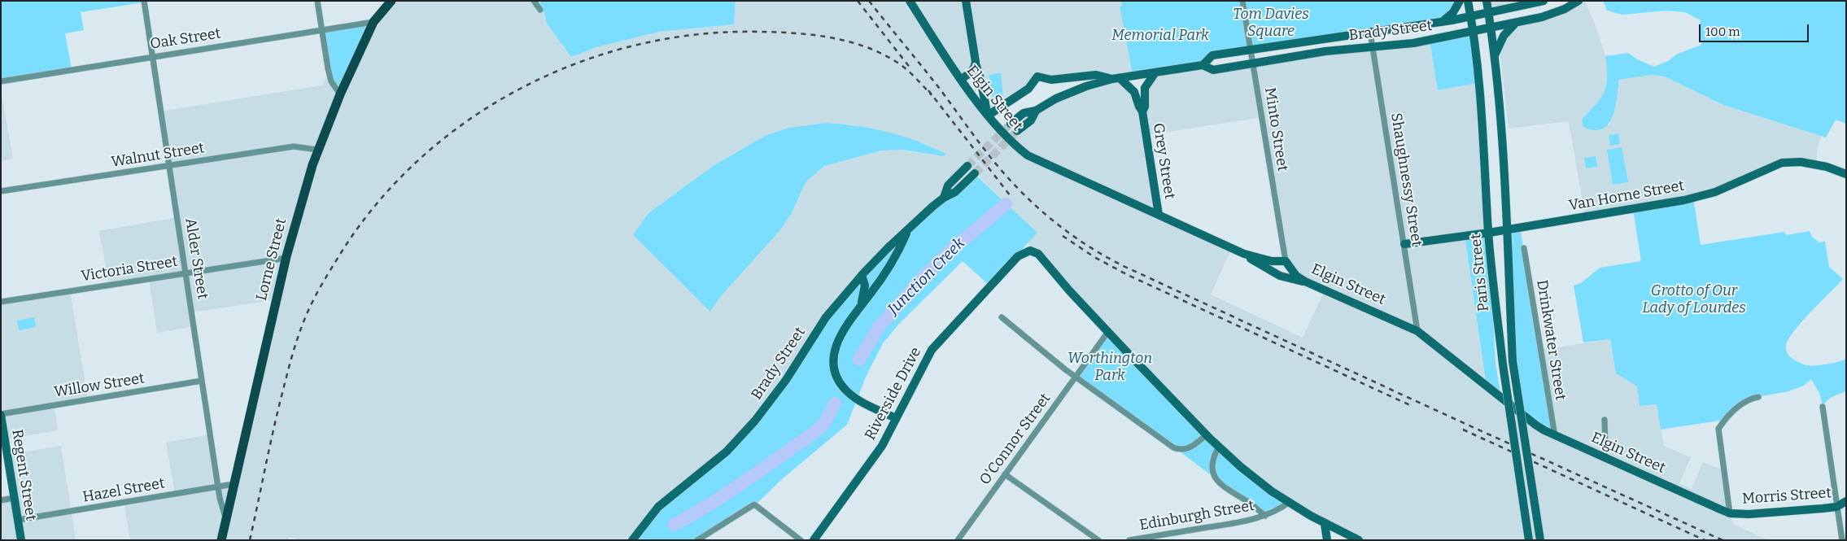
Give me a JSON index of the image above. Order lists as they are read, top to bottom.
{
  "streets": {
    "main road": [
      "Brady Street",
      "Elgin Street",
      "Grey Street",
      "Van Horne Street",
      "Lorne Street",
      "Paris Street",
      "Riverside Drive",
      "Regent Street",
      "Morris Street"
    ],
    "street": [
      "Oak Street",
      "Minto Street",
      "Walnut Street",
      "Shaughnessy Street",
      "Alder Street",
      "Victoria Street",
      "Drinkwater Street",
      "Willow Street",
      "O'Connor Street",
      "Hazel Street",
      "Edinburgh Street"
    ]
  },
  "crossings": [
    ["Brady Street", "Minto Street"],
    ["Brady Street", "Shaughnessy Street"],
    ["Brady Street", "Paris Street"],
    ["Oak Street", "Alder Street"],
    ["Oak Street", "Lorne Street"],
    ["Elgin Street", "Minto Street"],
    ["Elgin Street", "Grey Street"],
    ["Elgin Street", "Shaughnessy Street"],
    ["Elgin Street", "Drinkwater Street"],
    ["Elgin Street", "Morris Street"],
    ["Walnut Street", "Alder Street"],
    ["Walnut Street", "Lorne Street"],
    ["Shaughnessy Street", "Van Horne Street"],
    ["Van Horne Street", "Paris Street"],
    ["Alder Street", "Lorne Street"],
    ["Alder Street", "Victoria Street"],
    ["Alder Street", "Willow Street"],
    ["Alder Street", "Hazel Street"],
    ["Lorne Street", "Victoria Street"],
    ["Lorne Street", "Hazel Street"],
    ["Willow Street", "Regent Street"],
    ["Riverside Drive", "O'Connor Street"],
    ["Regent Street", "Hazel Street"]
  ],
  "water": ["Junction Creek"],
  "parks": [
    "Tom Davies Square",
    "Memorial Park",
    "Grotto of Our Lady of Lourdes",
    "Worthington Park"
  ],
  "scale_bar": "100 m"
}
